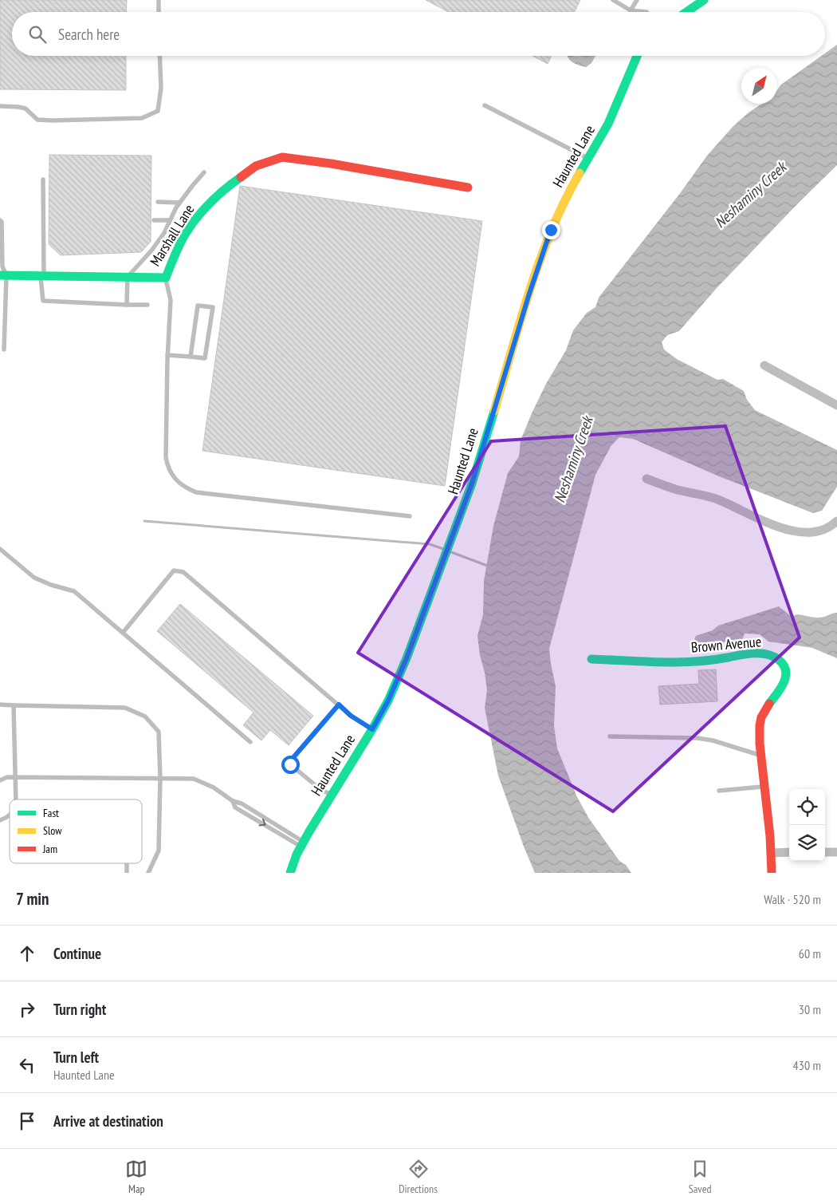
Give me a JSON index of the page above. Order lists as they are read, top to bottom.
{
  "streets": {
    "street": ["Haunted Lane", "Marshall Lane", "Brown Avenue"]
  },
  "water": ["Neshaminy Creek"],
  "legend": ["Fast", "Slow", "Jam"],
  "north": "top right",
  "page": {
    "search": "Search here",
    "heading": ["7 min", "Walk · 520 m"],
    "list": [
      ["Continue", "60 m"],
      ["Turn right", "30 m"],
      ["Turn left", "Haunted Lane", "430 m"],
      "Arrive at destination"
    ],
    "nav": ["Map", "Directions", "Saved"]
  }
}
